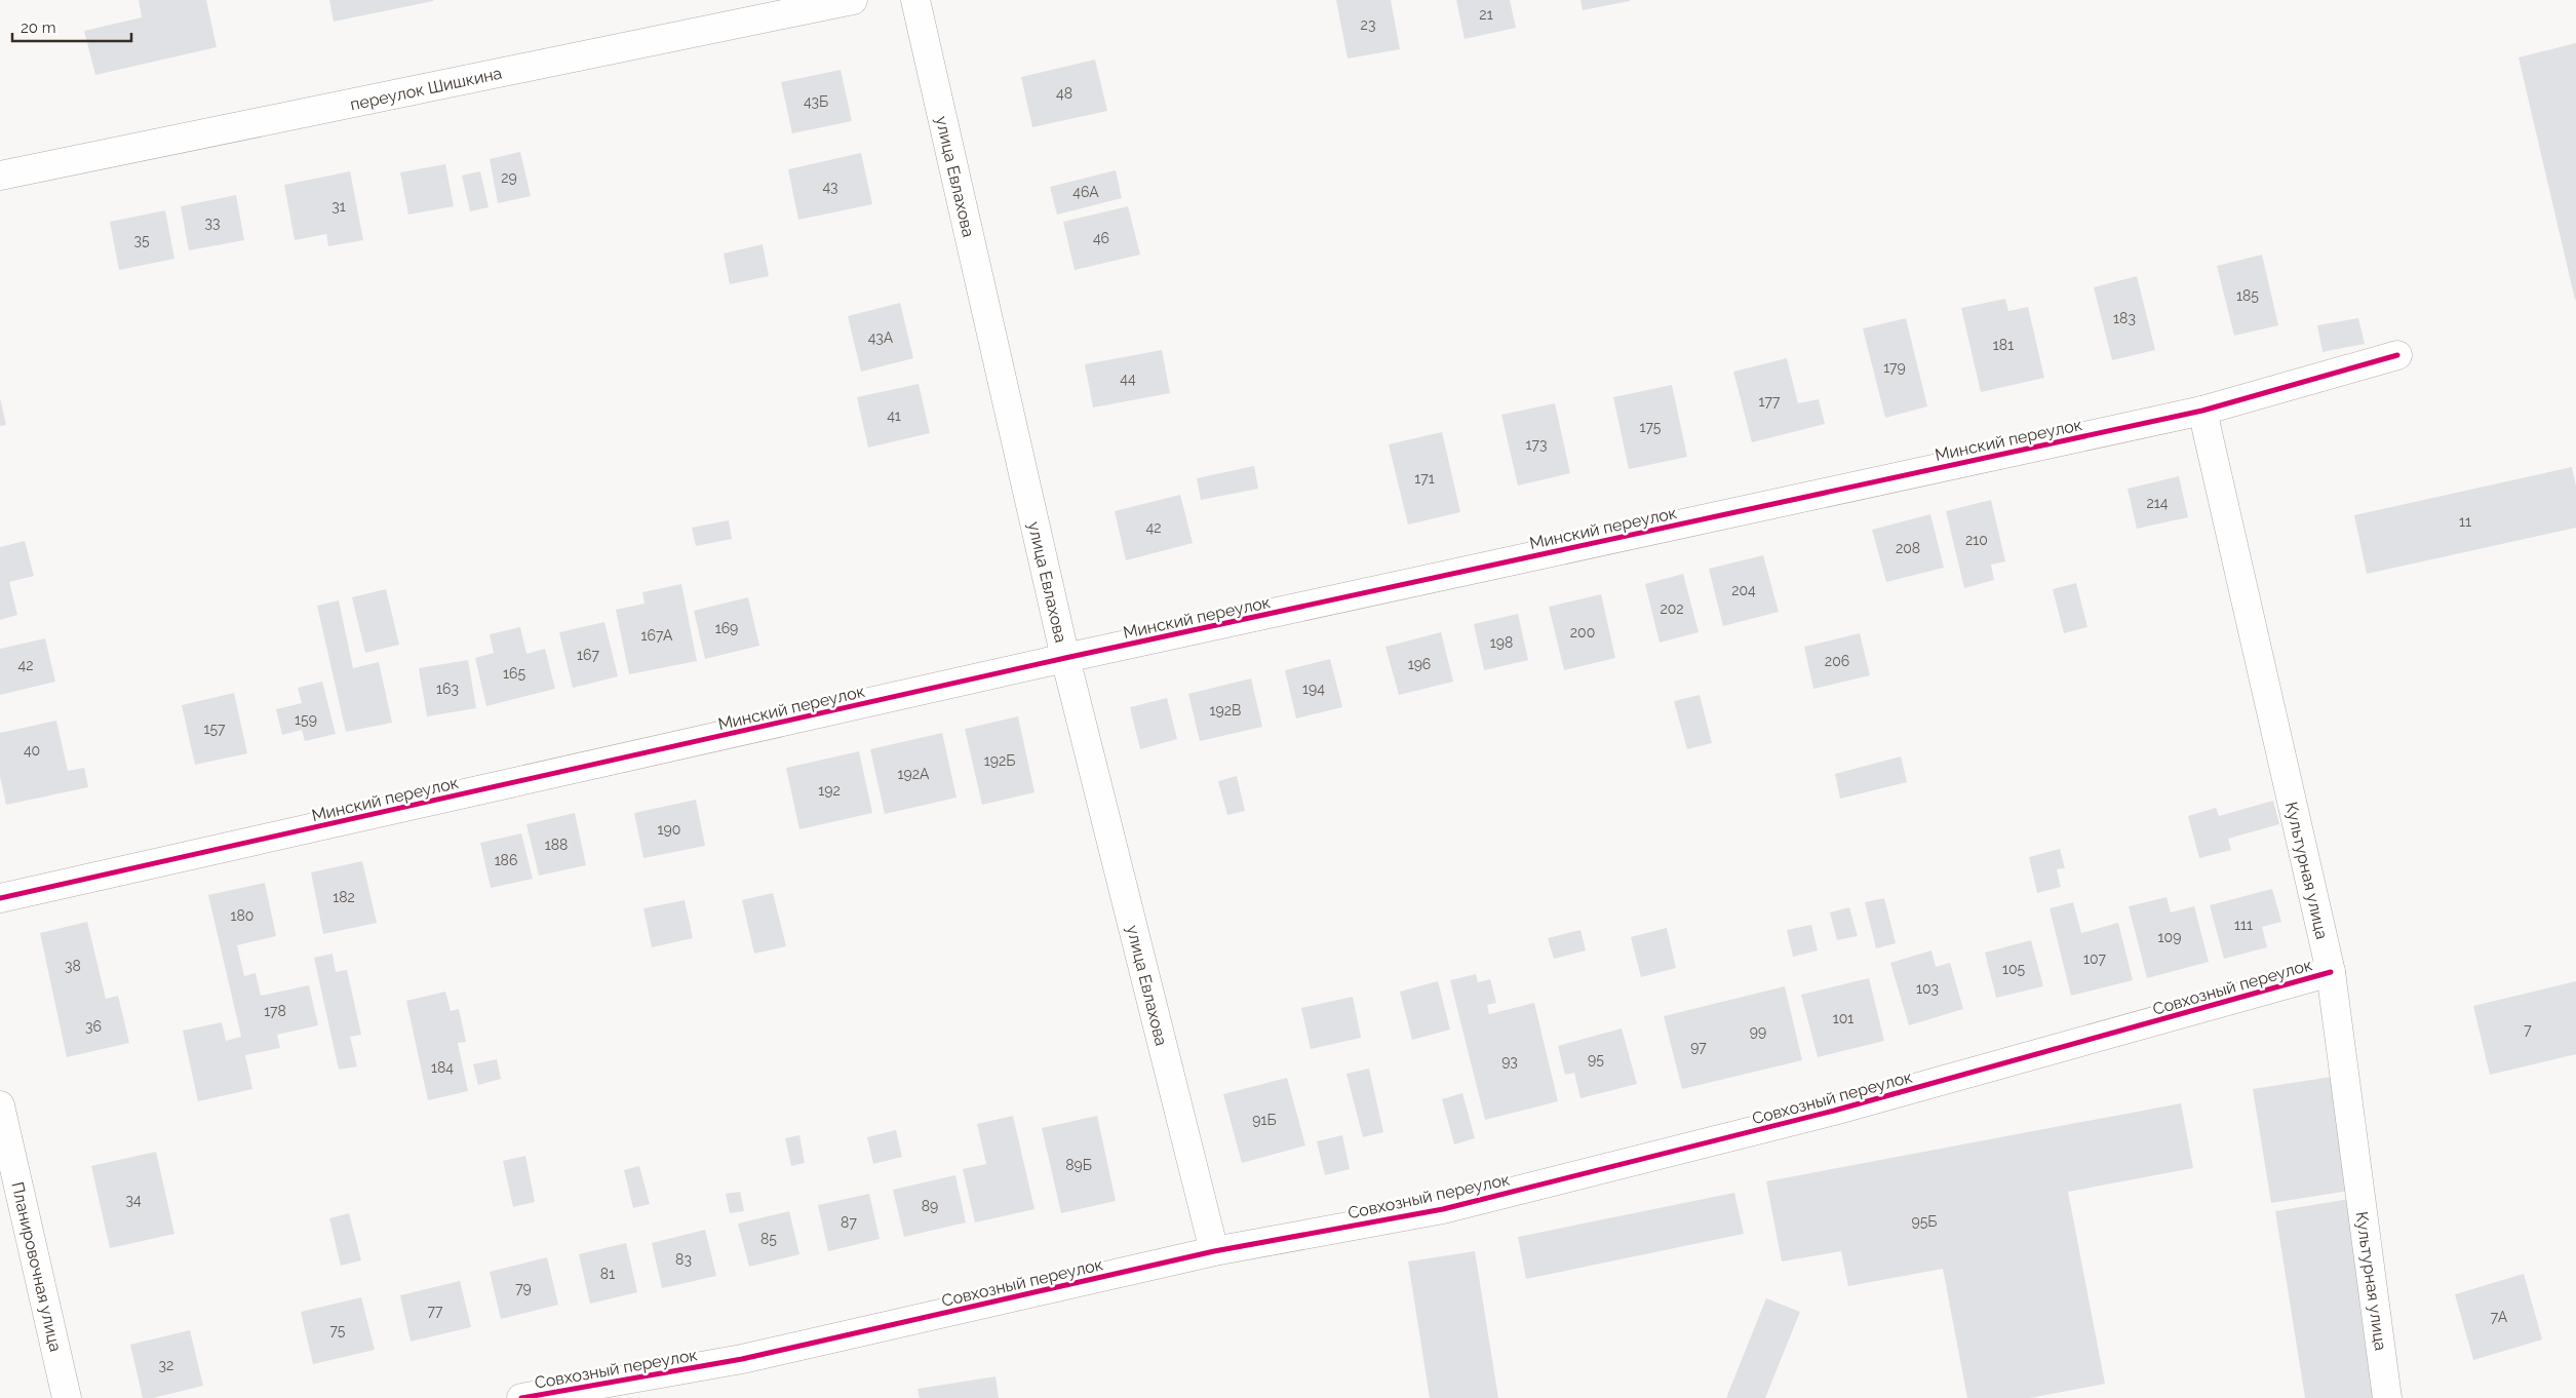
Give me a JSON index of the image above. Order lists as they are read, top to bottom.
{
  "streets": {
    "street": [
      "переулок Шишкина",
      "улица Евлахова",
      "Минский переулок",
      "Культурная улица",
      "Совхозный переулок",
      "Планировочная улица"
    ]
  },
  "crossings": [
    ["улица Евлахова", "Минский переулок"],
    ["улица Евлахова", "Совхозный переулок"],
    ["Минский переулок", "Культурная улица"],
    ["Культурная улица", "Совхозный переулок"]
  ],
  "house_numbers": [
    "21",
    "23",
    "48",
    "43Б",
    "29",
    "43",
    "46А",
    "31",
    "33",
    "46",
    "35",
    "185",
    "183",
    "43А",
    "181",
    "179",
    "44",
    "177",
    "41",
    "175",
    "173",
    "171",
    "214",
    "11",
    "42",
    "210",
    "208",
    "204",
    "202",
    "169",
    "200",
    "167А",
    "198",
    "167",
    "206",
    "196",
    "42",
    "165",
    "163",
    "194",
    "192В",
    "159",
    "157",
    "40",
    "192Б",
    "192А",
    "192",
    "190",
    "188",
    "186",
    "182",
    "180",
    "111",
    "109",
    "107",
    "38",
    "105",
    "103",
    "178",
    "101",
    "36",
    "7",
    "99",
    "97",
    "95",
    "93",
    "184",
    "91Б",
    "89Б",
    "34",
    "89",
    "95Б",
    "87",
    "85",
    "83",
    "81",
    "79",
    "77",
    "7А",
    "75",
    "32"
  ],
  "scale_bar": "20 m"
}
